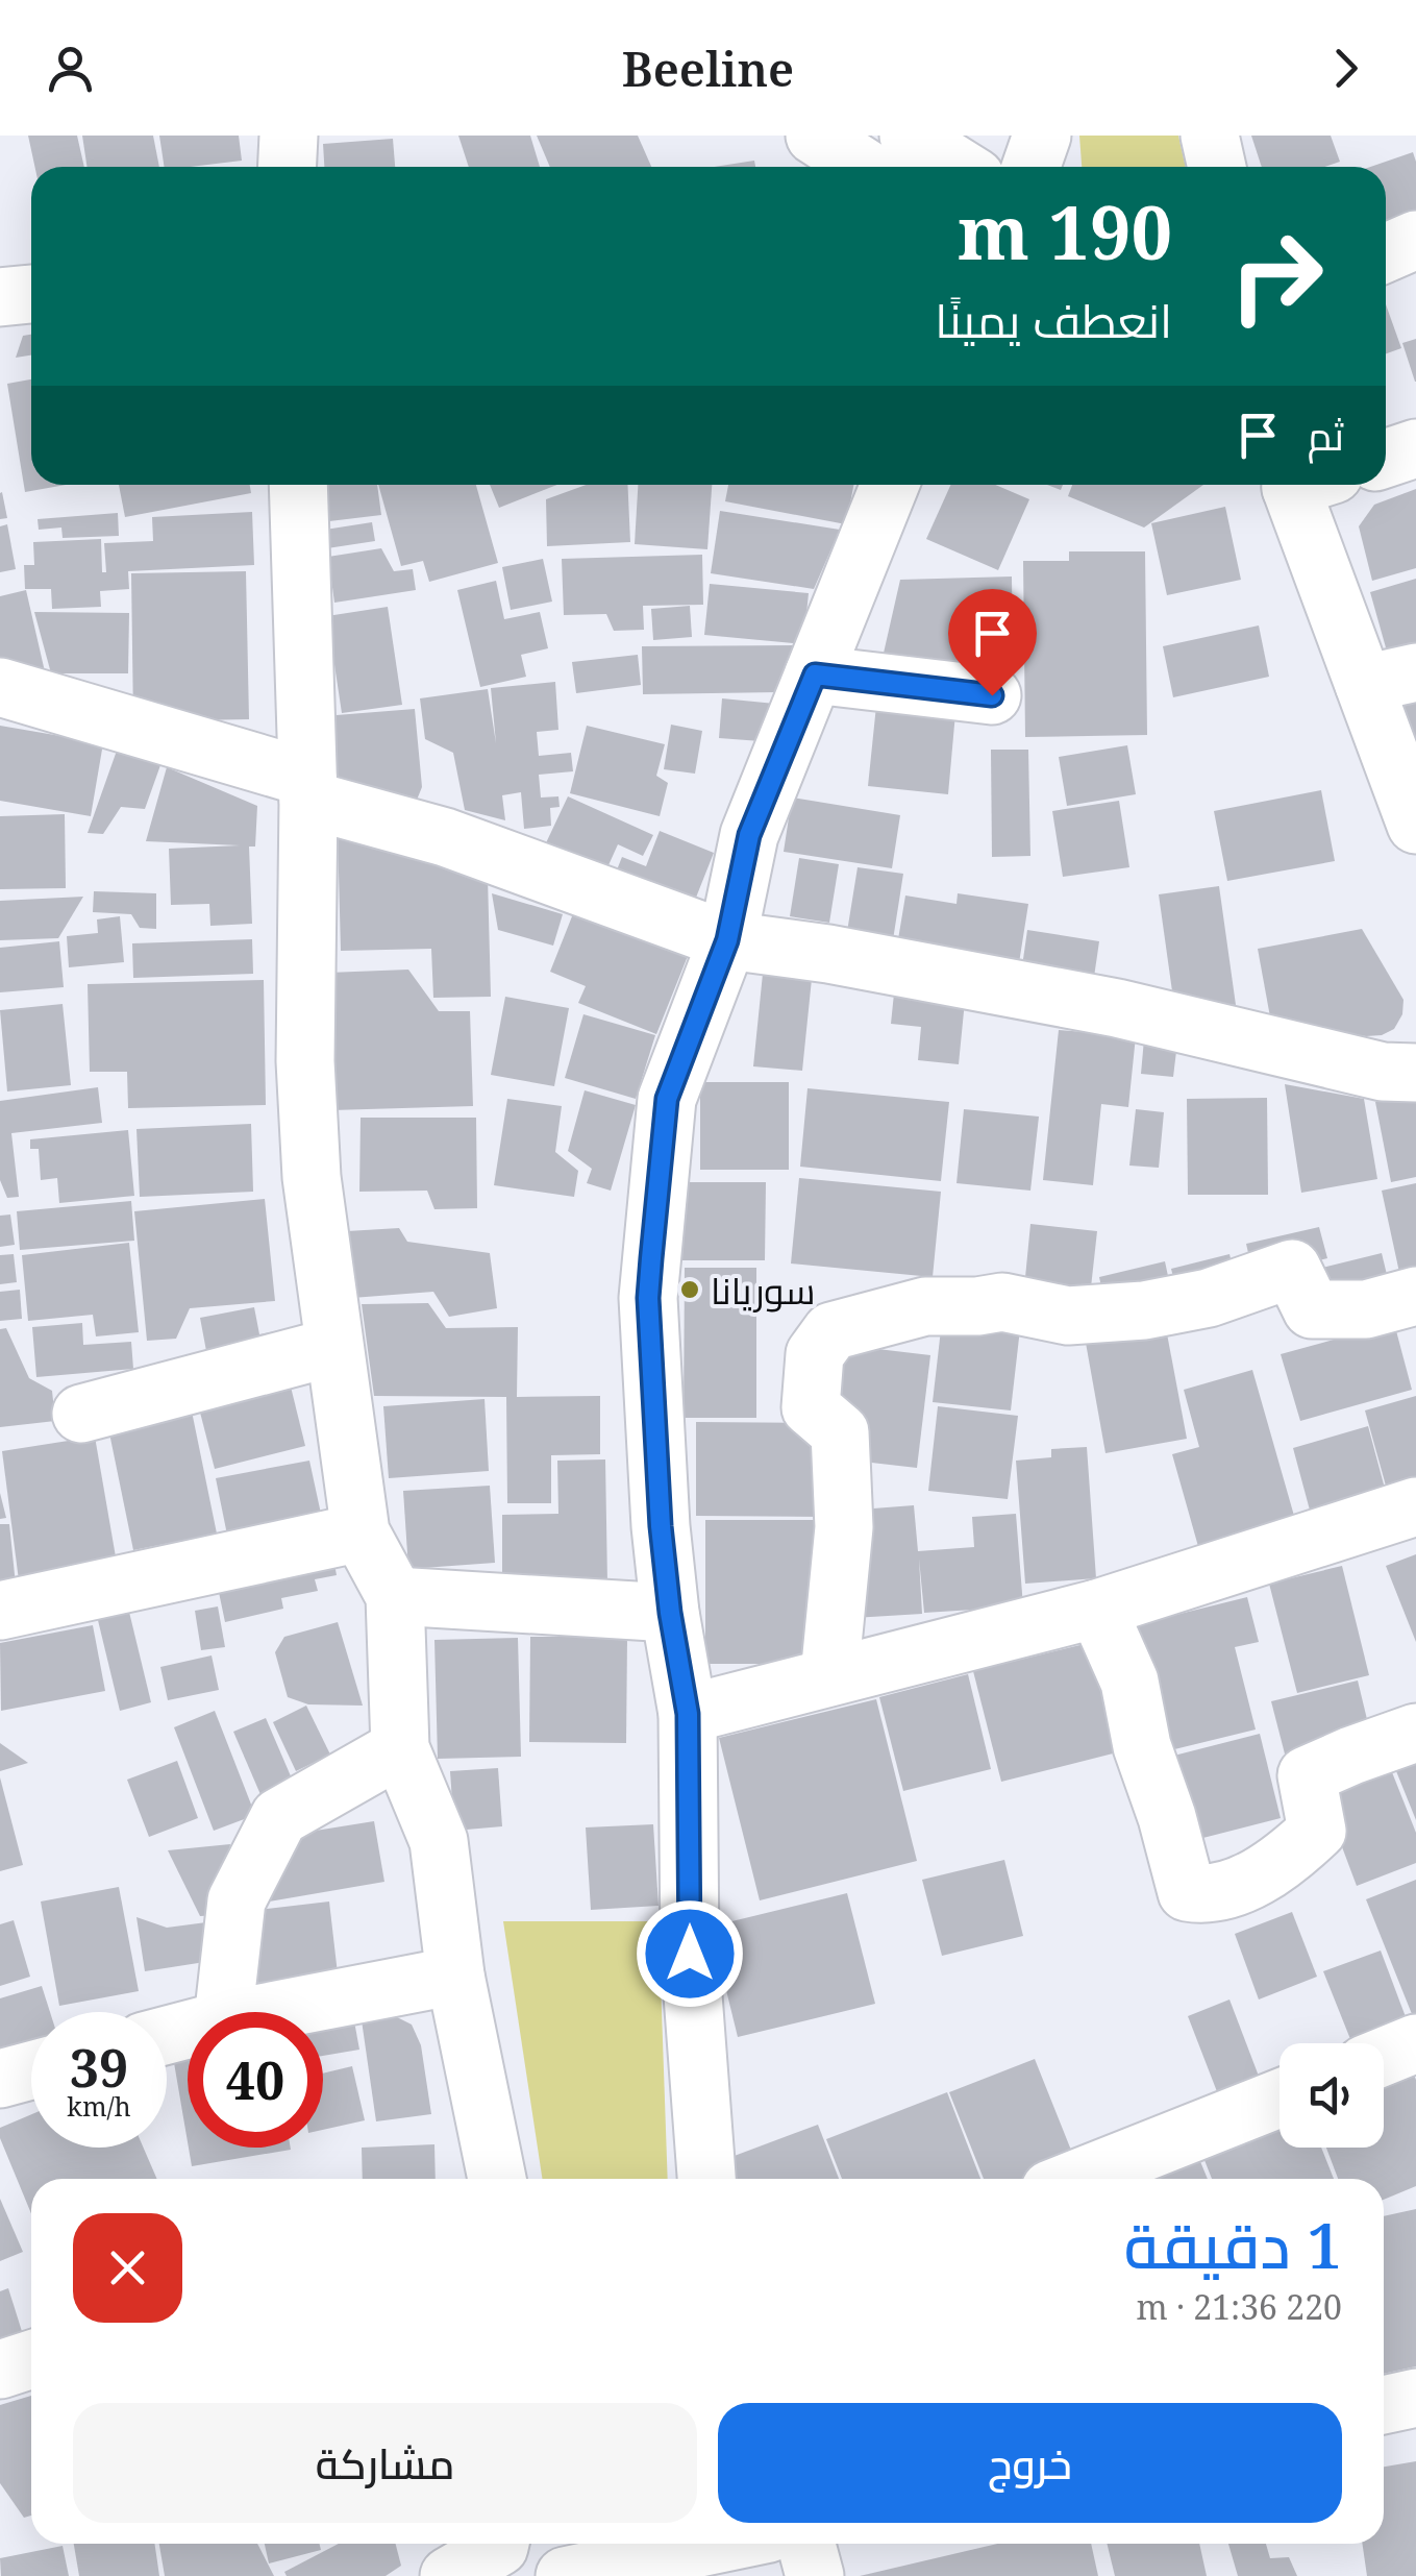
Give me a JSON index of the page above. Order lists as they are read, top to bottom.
{
  "places": ["سوريانا"],
  "page": {
    "header": "Beeline",
    "turn": ["190 m", "انعطف يمينًا"],
    "then": "ثم",
    "speed": "39 km/h",
    "limit": "40",
    "heading": ["1 دقيقة", "220 m · 21:36"],
    "buttons": ["خروج", "مشاركة"]
  }
}
